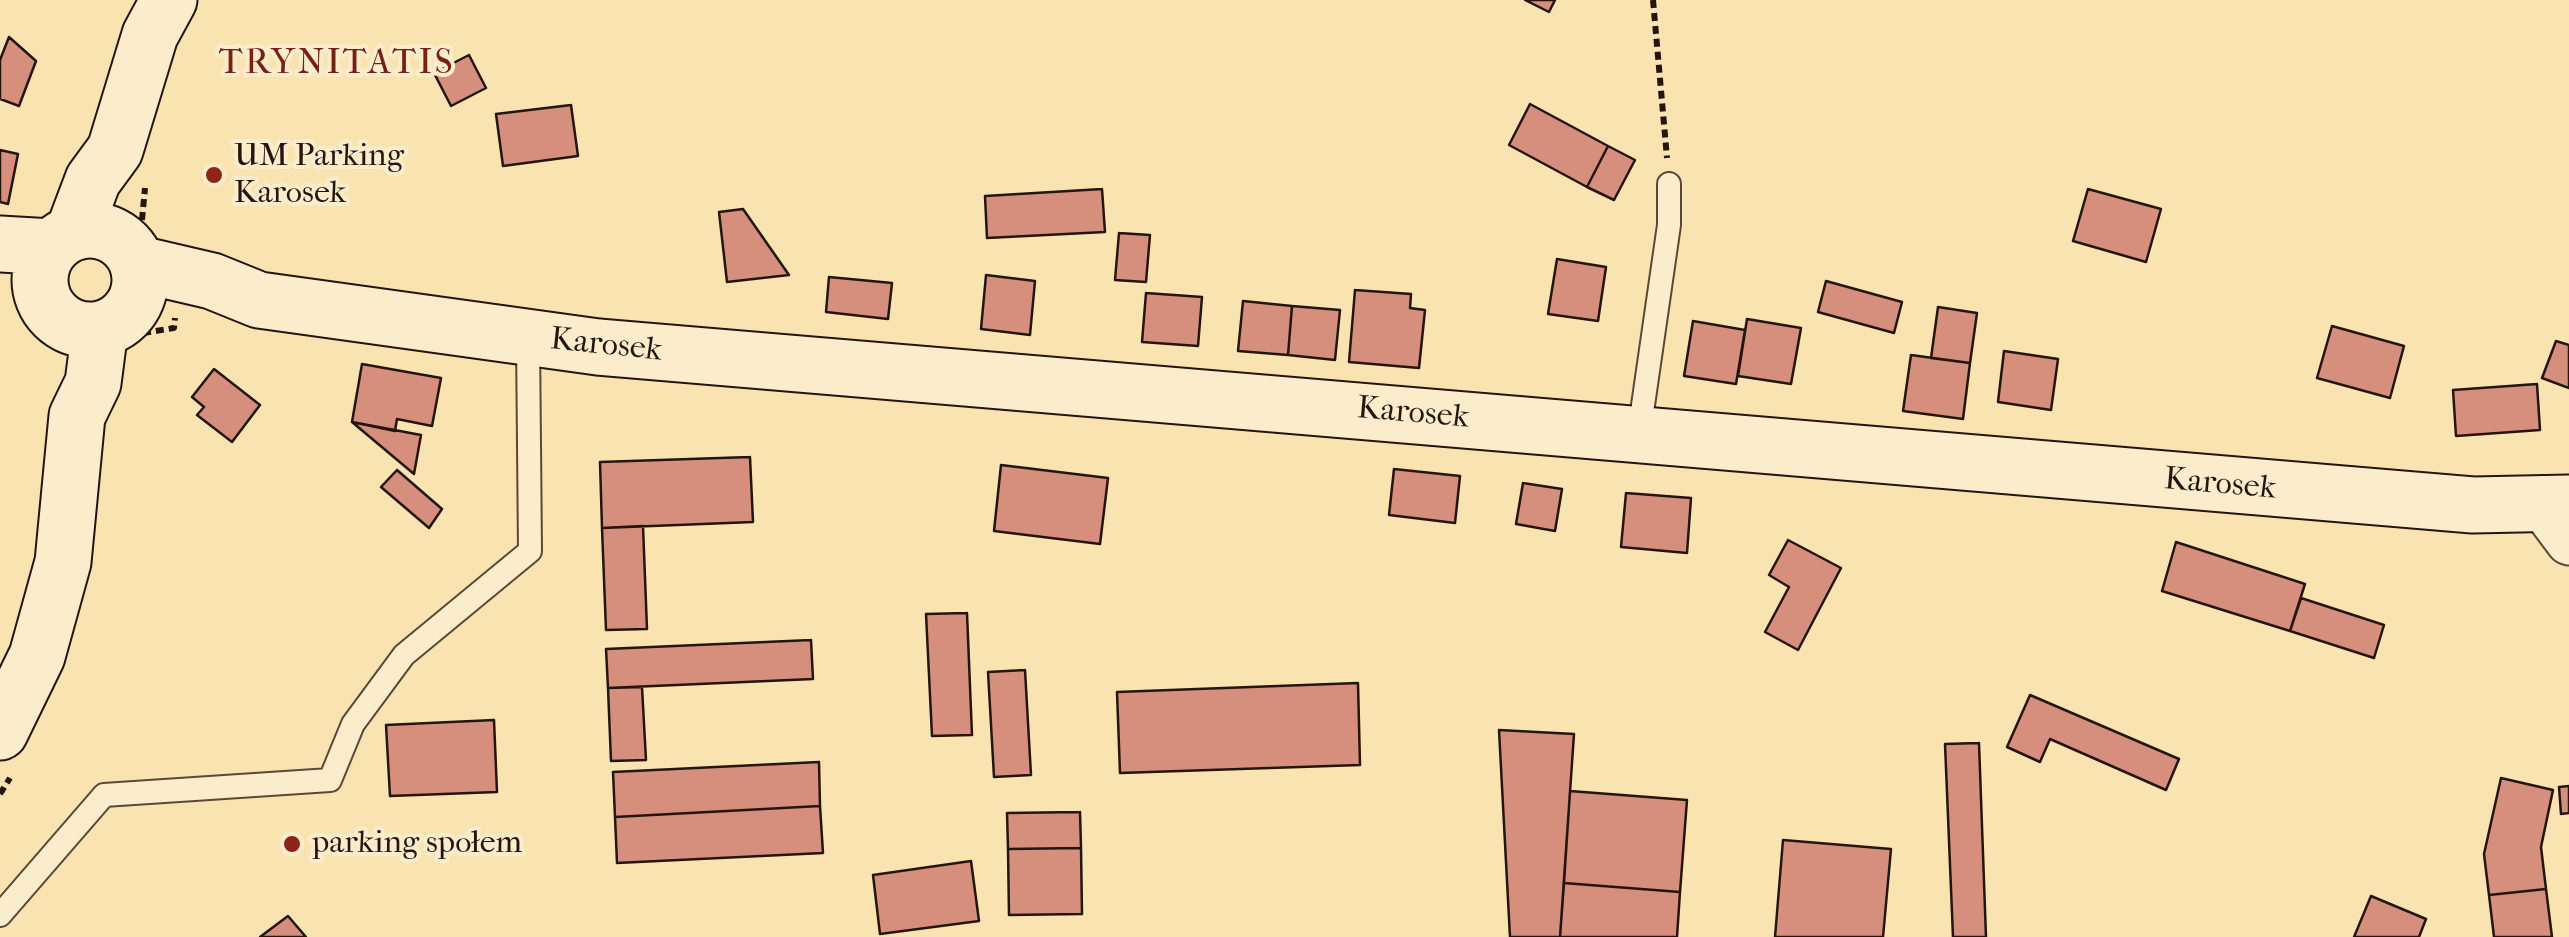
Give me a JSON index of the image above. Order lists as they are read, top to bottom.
{
  "streets": {
    "street": ["Karosek"]
  },
  "districts": ["TRYNITATIS"],
  "places": ["UM Parking Karosek", "parking społem"]
}
